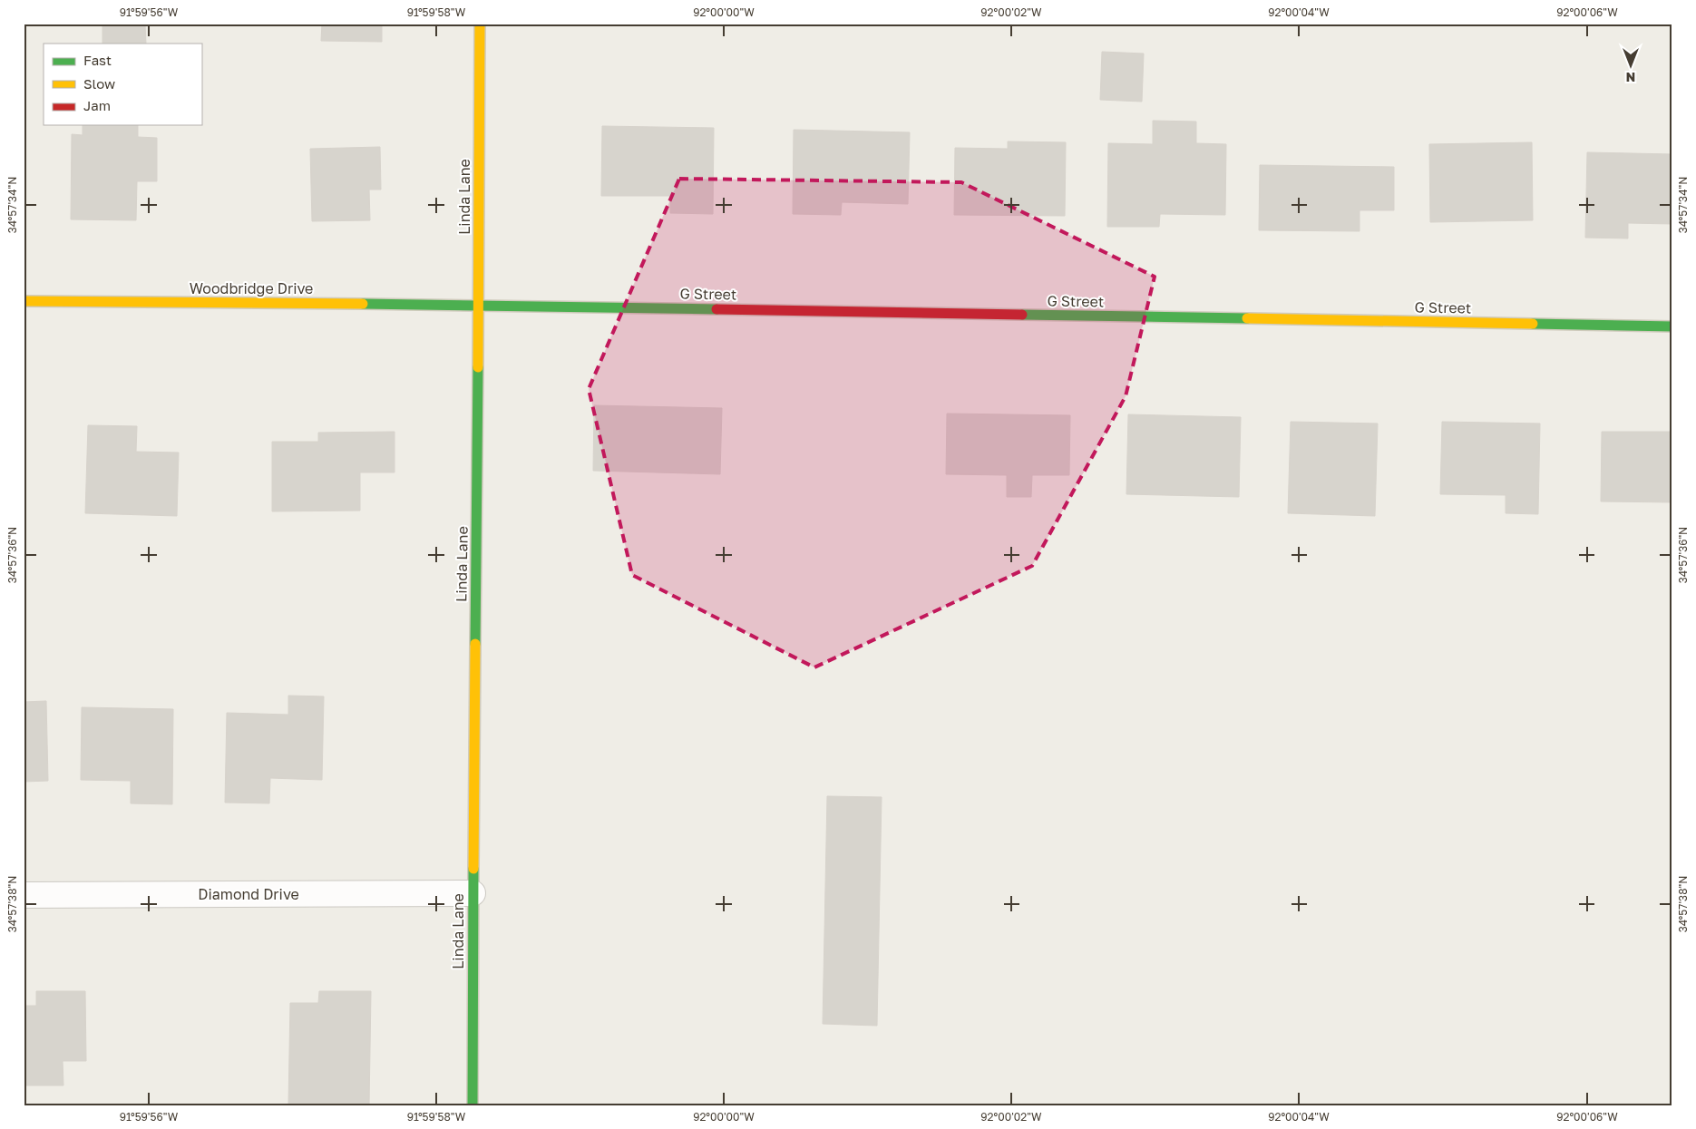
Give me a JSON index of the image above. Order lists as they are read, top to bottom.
{
  "streets": {
    "street": [
      "Linda Lane",
      "Woodbridge Drive",
      "G Street",
      "Diamond Drive"
    ]
  },
  "crossings": [
    ["Linda Lane", "Woodbridge Drive"],
    ["Linda Lane", "G Street"],
    ["Linda Lane", "Diamond Drive"],
    ["Woodbridge Drive", "G Street"]
  ],
  "legend": ["Fast", "Slow", "Jam"],
  "north": "bottom",
  "coordinates": [
    "91°59'56\"W",
    "91°59'58\"W",
    "92°00'00\"W",
    "92°00'02\"W",
    "92°00'04\"W",
    "92°00'06\"W",
    "34°57'34\"N",
    "34°57'36\"N",
    "34°57'38\"N"
  ]
}
